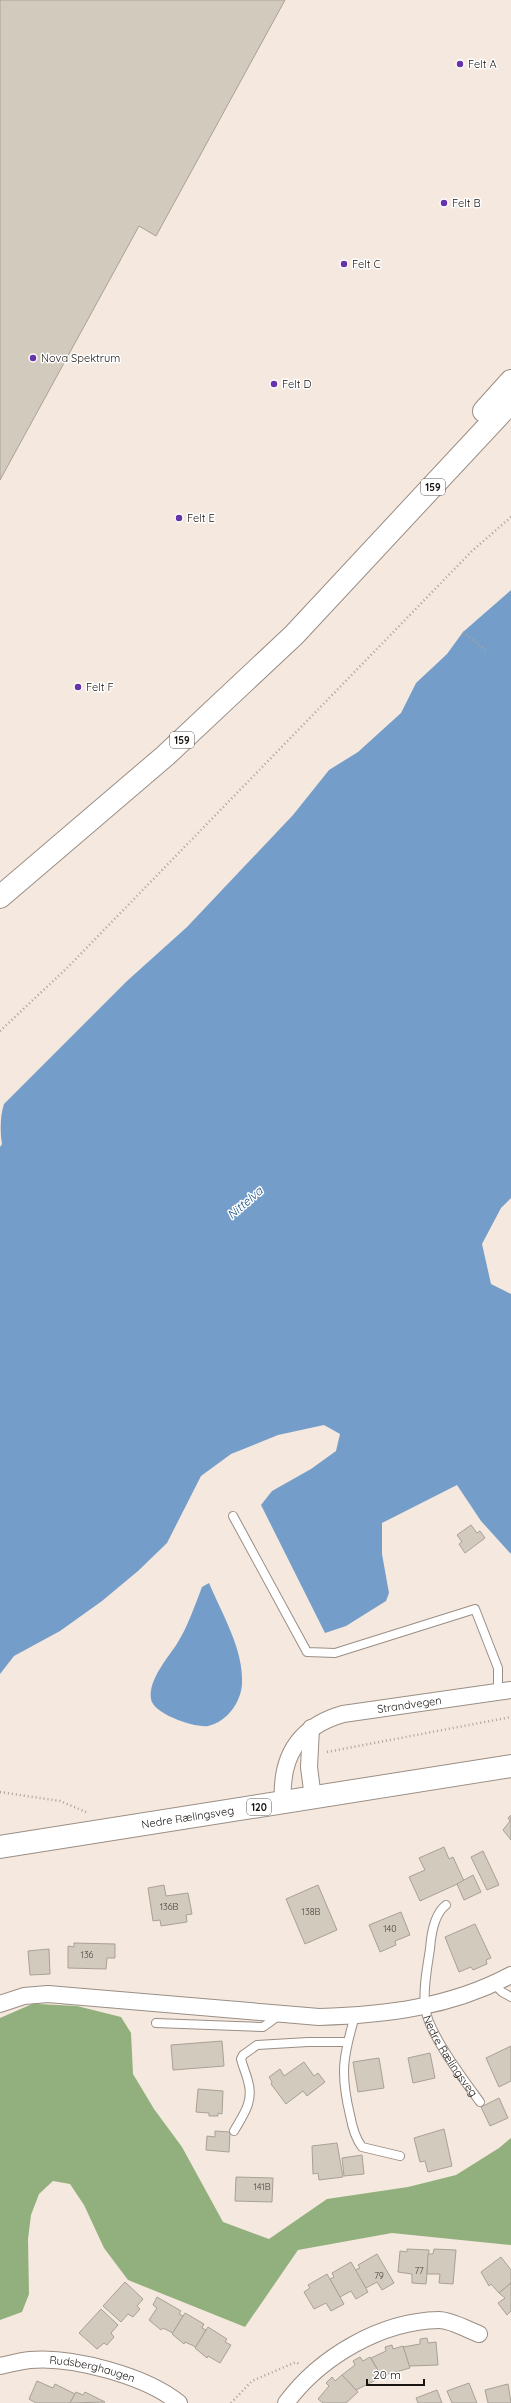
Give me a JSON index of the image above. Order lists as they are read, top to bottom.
{
  "streets": {
    "main road": ["159", "120", "Nedre Rælingsveg"],
    "street": ["Strandvegen", "Rudsberghaugen"]
  },
  "crossings": [
    ["Strandvegen", "Nedre Rælingsveg"]
  ],
  "water": ["Nittelva"],
  "places": [
    "Felt A",
    "Felt B",
    "Felt C",
    "Nova Spektrum",
    "Felt D",
    "Felt E",
    "Felt F"
  ],
  "house_numbers": [
    "136B",
    "138B",
    "140",
    "136",
    "141B",
    "77",
    "79"
  ],
  "scale_bar": "20 m"
}
